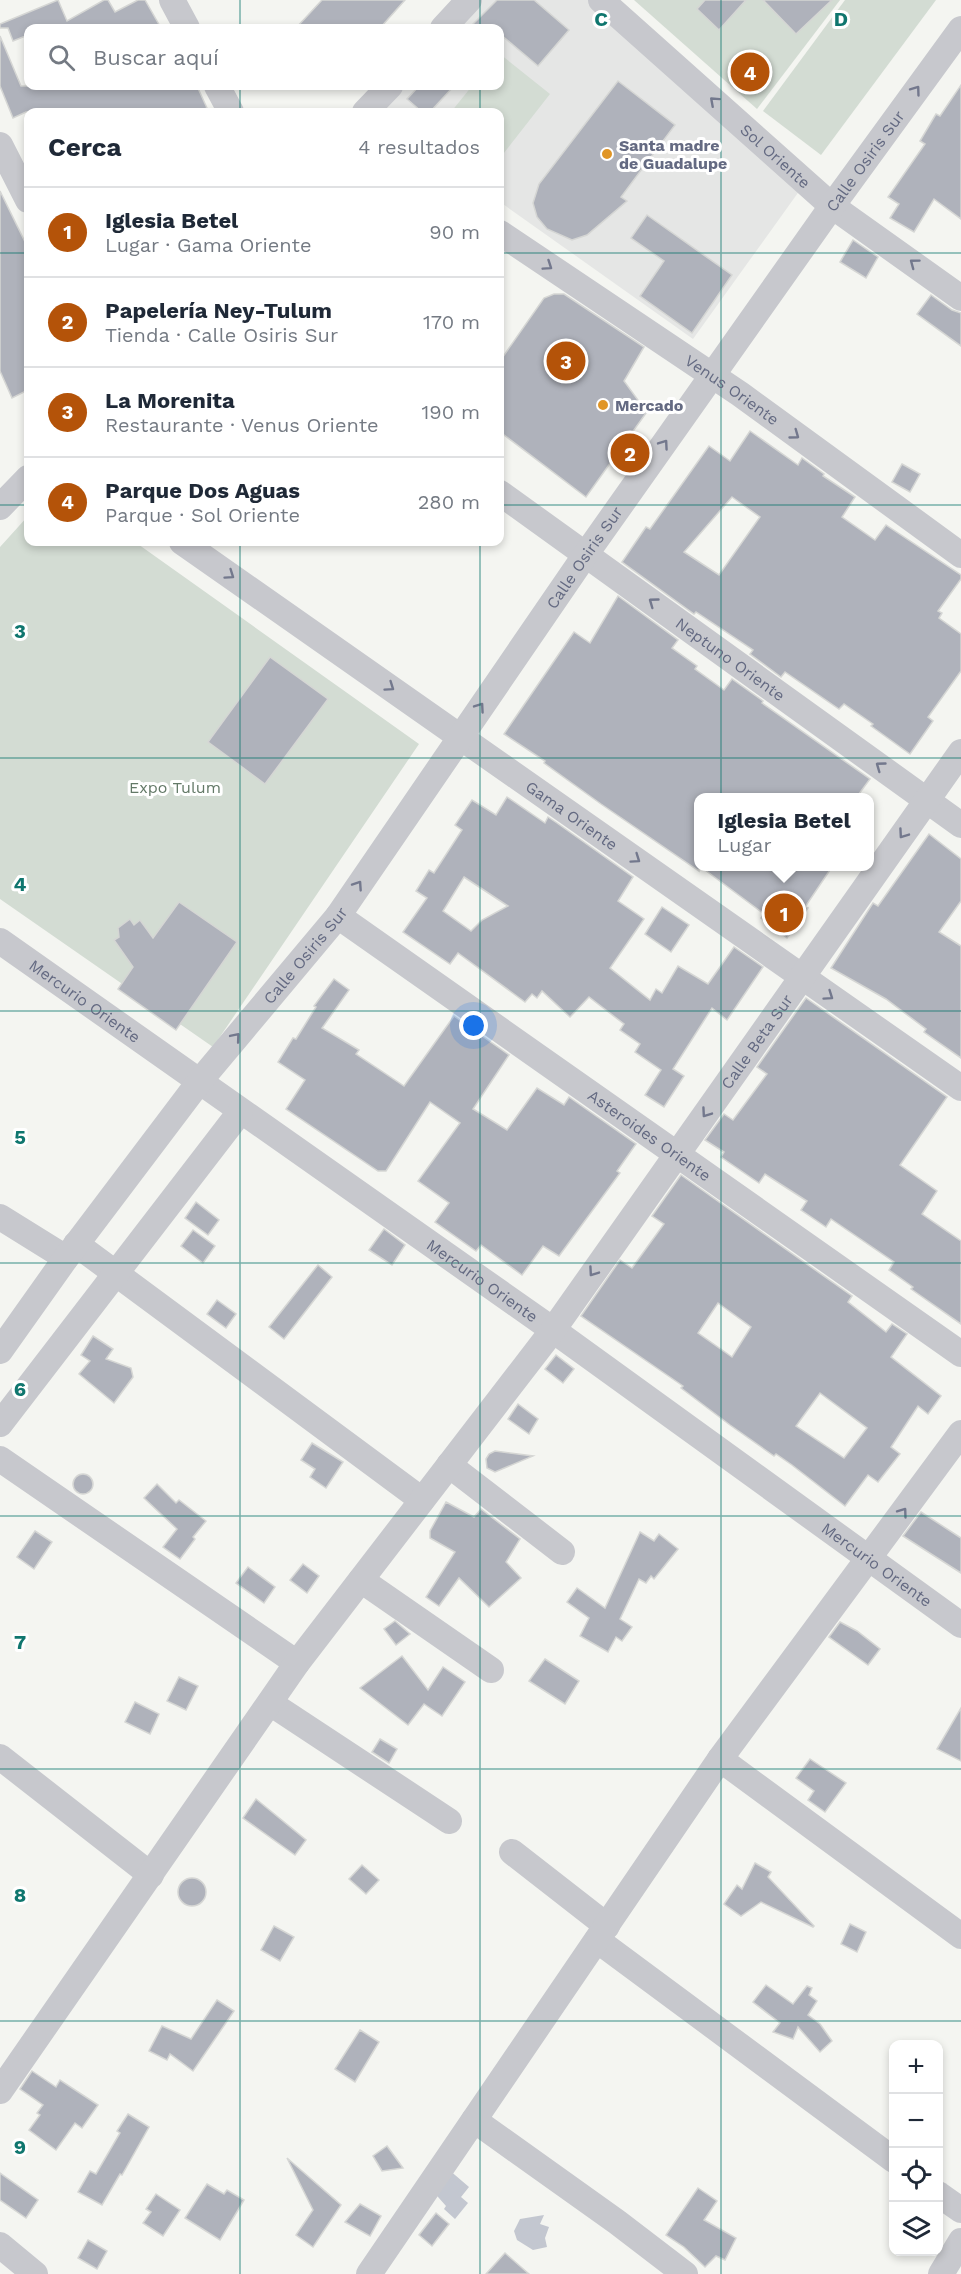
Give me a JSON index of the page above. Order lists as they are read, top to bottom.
{
  "streets": {
    "street": [
      "Sol Oriente",
      "Calle Osiris Sur",
      "Venus Oriente",
      "Neptuno Oriente",
      "Gama Oriente",
      "Mercurio Oriente",
      "Calle Beta Sur",
      "Asteroides Oriente"
    ]
  },
  "crossings": [
    ["Sol Oriente", "Calle Osiris Sur"],
    ["Calle Osiris Sur", "Venus Oriente"],
    ["Calle Osiris Sur", "Neptuno Oriente"],
    ["Calle Osiris Sur", "Gama Oriente"],
    ["Calle Osiris Sur", "Mercurio Oriente"],
    ["Calle Osiris Sur", "Asteroides Oriente"],
    ["Neptuno Oriente", "Calle Beta Sur"],
    ["Gama Oriente", "Calle Beta Sur"],
    ["Mercurio Oriente", "Calle Beta Sur"],
    ["Calle Beta Sur", "Asteroides Oriente"]
  ],
  "one_way": [
    "Sol Oriente",
    "Calle Osiris Sur",
    "Venus Oriente",
    "Neptuno Oriente",
    "Gama Oriente",
    "Calle Beta Sur"
  ],
  "parks": ["Expo Tulum"],
  "places": ["Santa madre de Guadalupe", "Mercado"],
  "page": {
    "search": "Buscar aquí",
    "pins": [
      "4",
      "3",
      "2",
      "1"
    ],
    "heading": ["Cerca", "4 resultados"],
    "list": [
      {
        "mark": "1",
        "name": "Iglesia Betel",
        "note": "Lugar · Gama Oriente",
        "value": "90 m"
      },
      {
        "mark": "2",
        "name": "Papelería Ney-Tulum",
        "note": "Tienda · Calle Osiris Sur",
        "value": "170 m"
      },
      {
        "mark": "3",
        "name": "La Morenita",
        "note": "Restaurante · Venus Oriente",
        "value": "190 m"
      },
      {
        "mark": "4",
        "name": "Parque Dos Aguas",
        "note": "Parque · Sol Oriente",
        "value": "280 m"
      }
    ],
    "popup": ["Iglesia Betel", "Lugar"],
    "map_buttons": ["+", "−"]
  },
  "grid": {
    "columns": ["C", "D"],
    "rows": [
      "3",
      "4",
      "5",
      "6",
      "7",
      "8",
      "9"
    ]
  }
}
